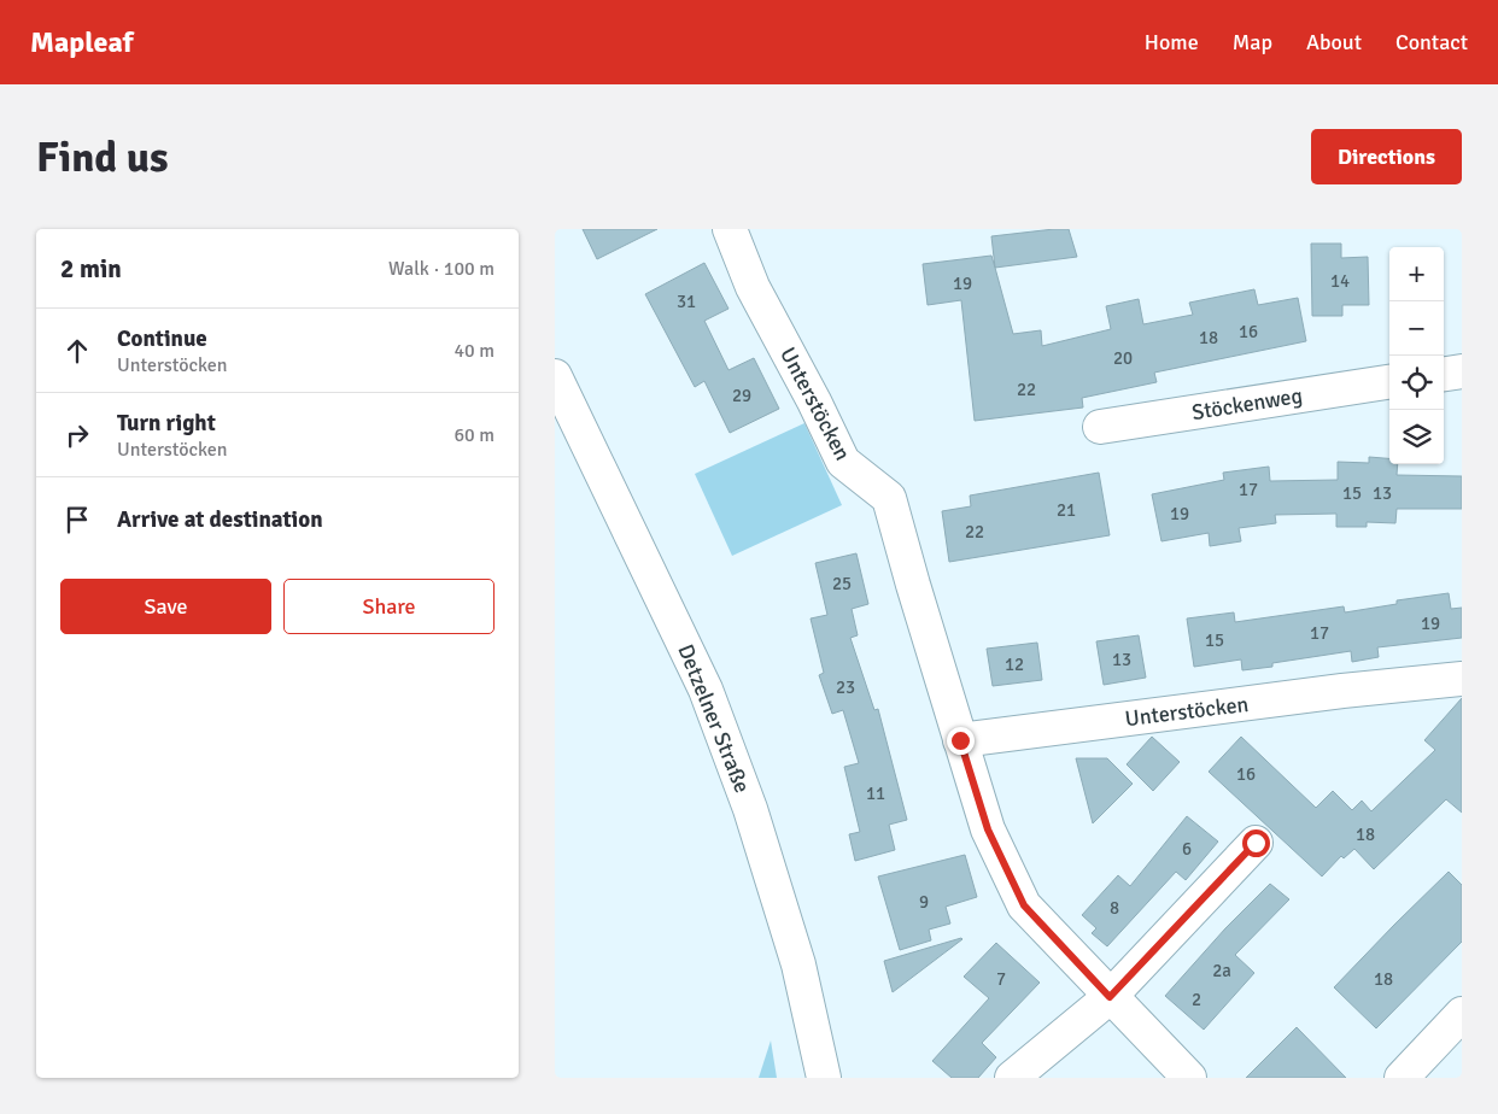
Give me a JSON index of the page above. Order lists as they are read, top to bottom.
{
  "streets": {
    "street": ["Unterstöcken", "Stöckenweg", "Detzelner Straße"]
  },
  "house_numbers": [
    "14",
    "19",
    "31",
    "16",
    "18",
    "20",
    "22",
    "29",
    "17",
    "15",
    "13",
    "21",
    "19",
    "22",
    "25",
    "19",
    "17",
    "15",
    "13",
    "12",
    "23",
    "16",
    "11",
    "18",
    "6",
    "9",
    "8",
    "2a",
    "7",
    "18",
    "2"
  ],
  "page": {
    "header": "Mapleaf",
    "nav": [
      "Home",
      "Map",
      "About",
      "Contact"
    ],
    "buttons": [
      "Directions",
      ["Save", "Share"]
    ],
    "title": "Find us",
    "heading": ["2 min", "Walk · 100 m"],
    "map_buttons": ["+", "−"],
    "list": [
      ["Continue", "Unterstöcken", "40 m"],
      ["Turn right", "Unterstöcken", "60 m"],
      "Arrive at destination"
    ]
  }
}
